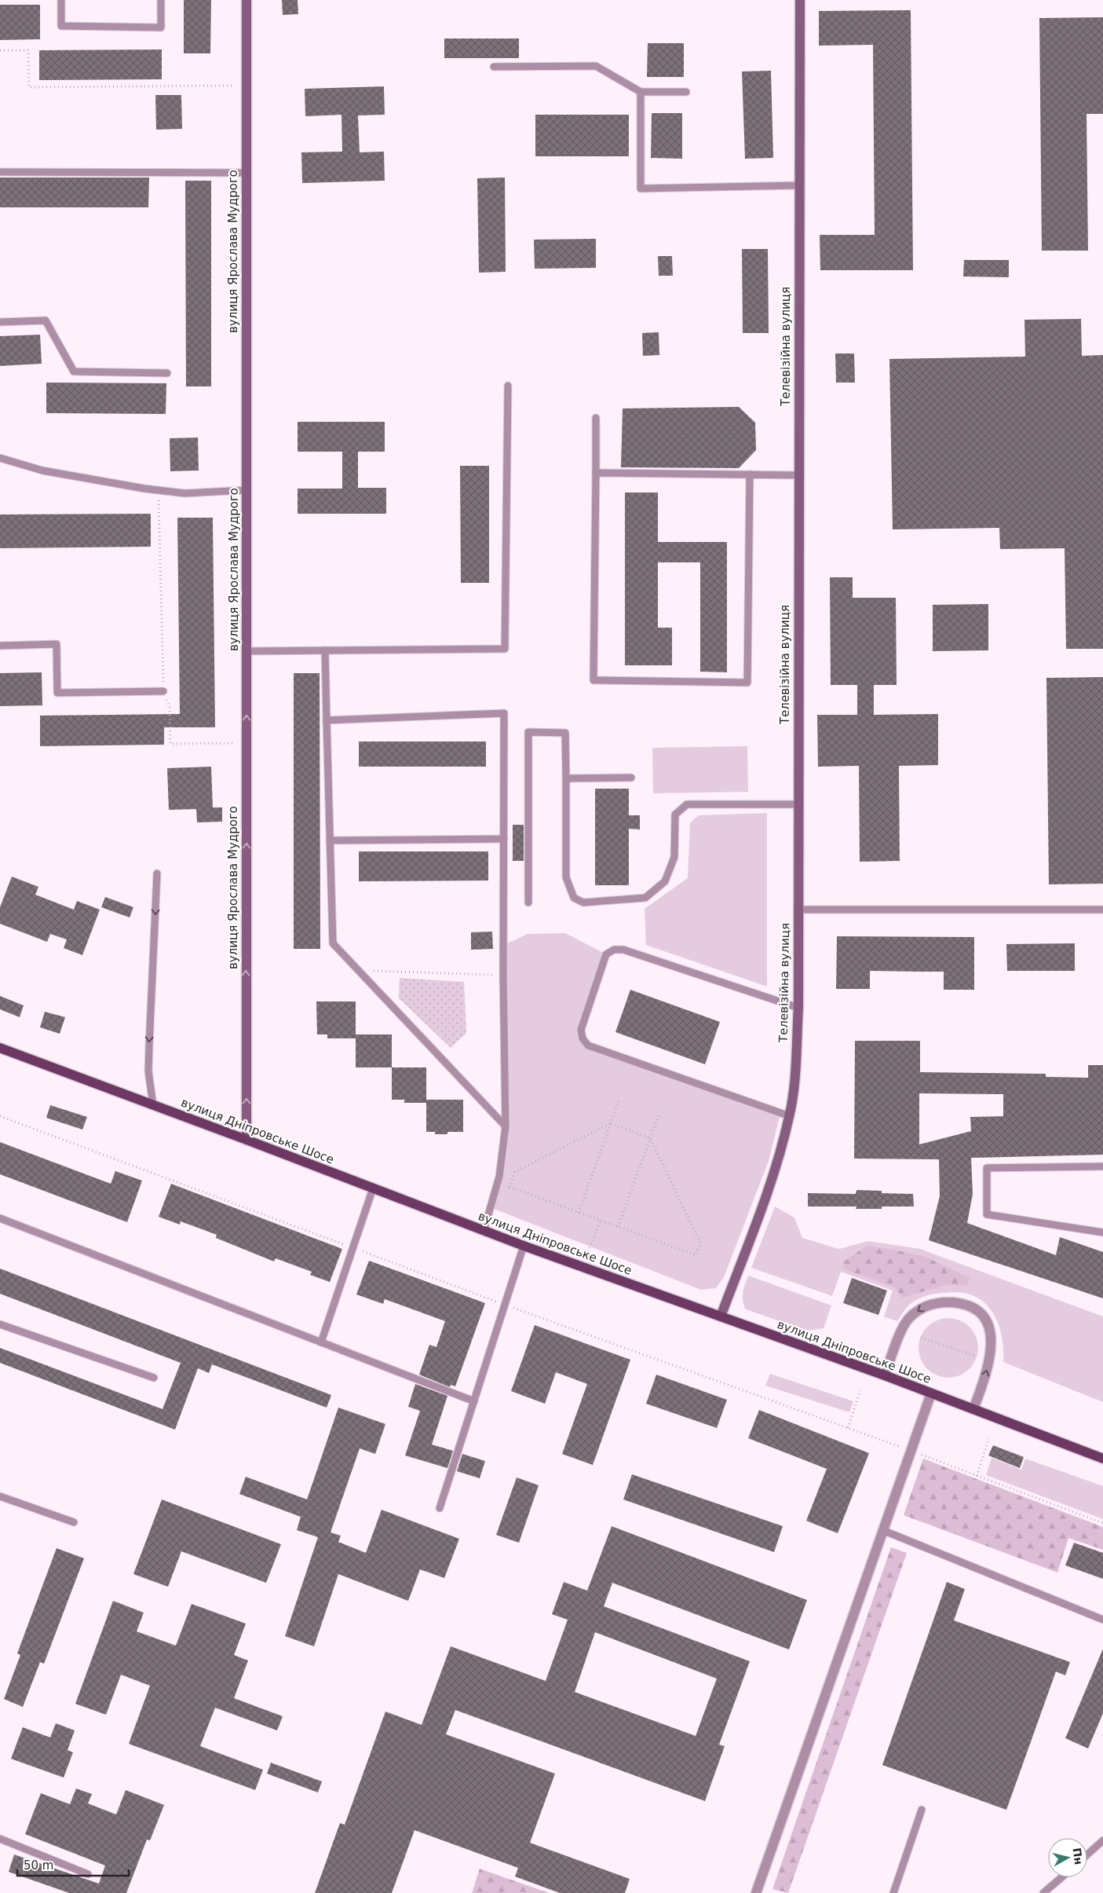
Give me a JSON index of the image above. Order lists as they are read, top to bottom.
{
  "streets": {
    "main road": ["вулиця Дніпровське Шосе"],
    "street": ["вулиця Ярослава Мудрого", "Телевізійна вулиця"]
  },
  "crossings": [
    ["вулиця Ярослава Мудрого", "вулиця Дніпровське Шосе"],
    ["Телевізійна вулиця", "вулиця Дніпровське Шосе"]
  ],
  "one_way": ["вулиця Ярослава Мудрого"],
  "scale_bar": "50 m",
  "north": "right"
}
